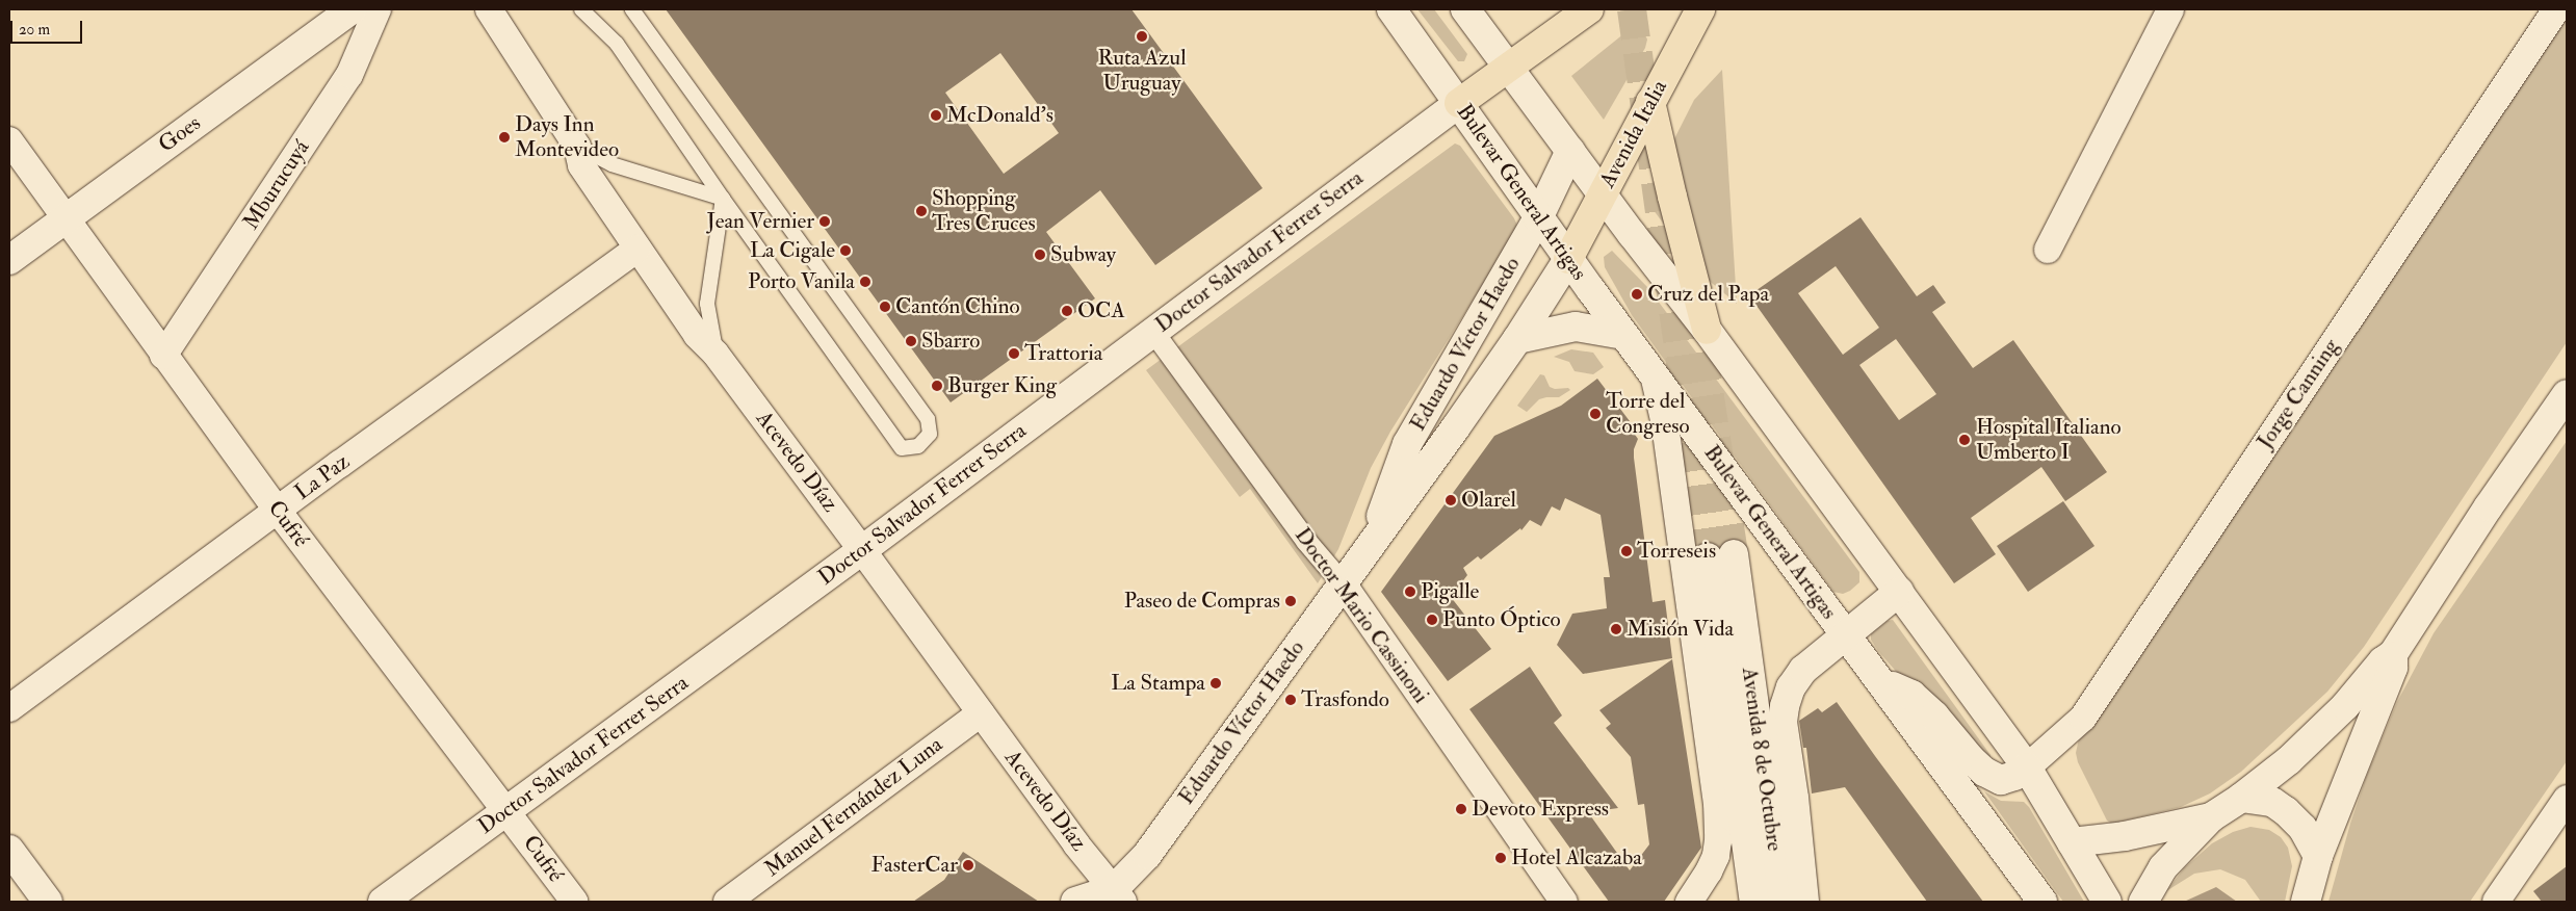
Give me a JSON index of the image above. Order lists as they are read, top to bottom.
{
  "streets": {
    "main road": ["Avenida Italia"],
    "street": [
      "Goes",
      "Mburucuyá",
      "Bulevar General Artigas",
      "Doctor Salvador Ferrer Serra",
      "Eduardo Víctor Haedo",
      "Jorge Canning",
      "Acevedo Díaz",
      "La Paz",
      "Cufré",
      "Doctor Mario Cassinoni",
      "Avenida 8 de Octubre",
      "Manuel Fernández Luna"
    ]
  },
  "crossings": [
    ["Goes", "Cufré"],
    ["Avenida Italia", "Bulevar General Artigas"],
    ["Avenida Italia", "Eduardo Víctor Haedo"],
    ["Mburucuyá", "Cufré"],
    ["Bulevar General Artigas", "Doctor Salvador Ferrer Serra"],
    ["Bulevar General Artigas", "Eduardo Víctor Haedo"],
    ["Doctor Salvador Ferrer Serra", "Acevedo Díaz"],
    ["Doctor Salvador Ferrer Serra", "Cufré"],
    ["Doctor Salvador Ferrer Serra", "Doctor Mario Cassinoni"],
    ["Eduardo Víctor Haedo", "Acevedo Díaz"],
    ["Eduardo Víctor Haedo", "Doctor Mario Cassinoni"],
    ["Acevedo Díaz", "La Paz"],
    ["Acevedo Díaz", "Manuel Fernández Luna"],
    ["La Paz", "Cufré"]
  ],
  "places": [
    "Ruta Azul Uruguay",
    "McDonald's",
    "Days Inn Montevideo",
    "Shopping Tres Cruces",
    "Jean Vernier",
    "La Cigale",
    "Subway",
    "Porto Vanila",
    "Cruz del Papa",
    "Cantón Chino",
    "OCA",
    "Sbarro",
    "Trattoria",
    "Burger King",
    "Torre del Congreso",
    "Hospital Italiano Umberto I",
    "Olarel",
    "Torreseis",
    "Pigalle",
    "Paseo de Compras",
    "Punto Óptico",
    "Misión Vida",
    "La Stampa",
    "Trasfondo",
    "Devoto Express",
    "Hotel Alcazaba",
    "FasterCar"
  ],
  "scale_bar": "20 m"
}
